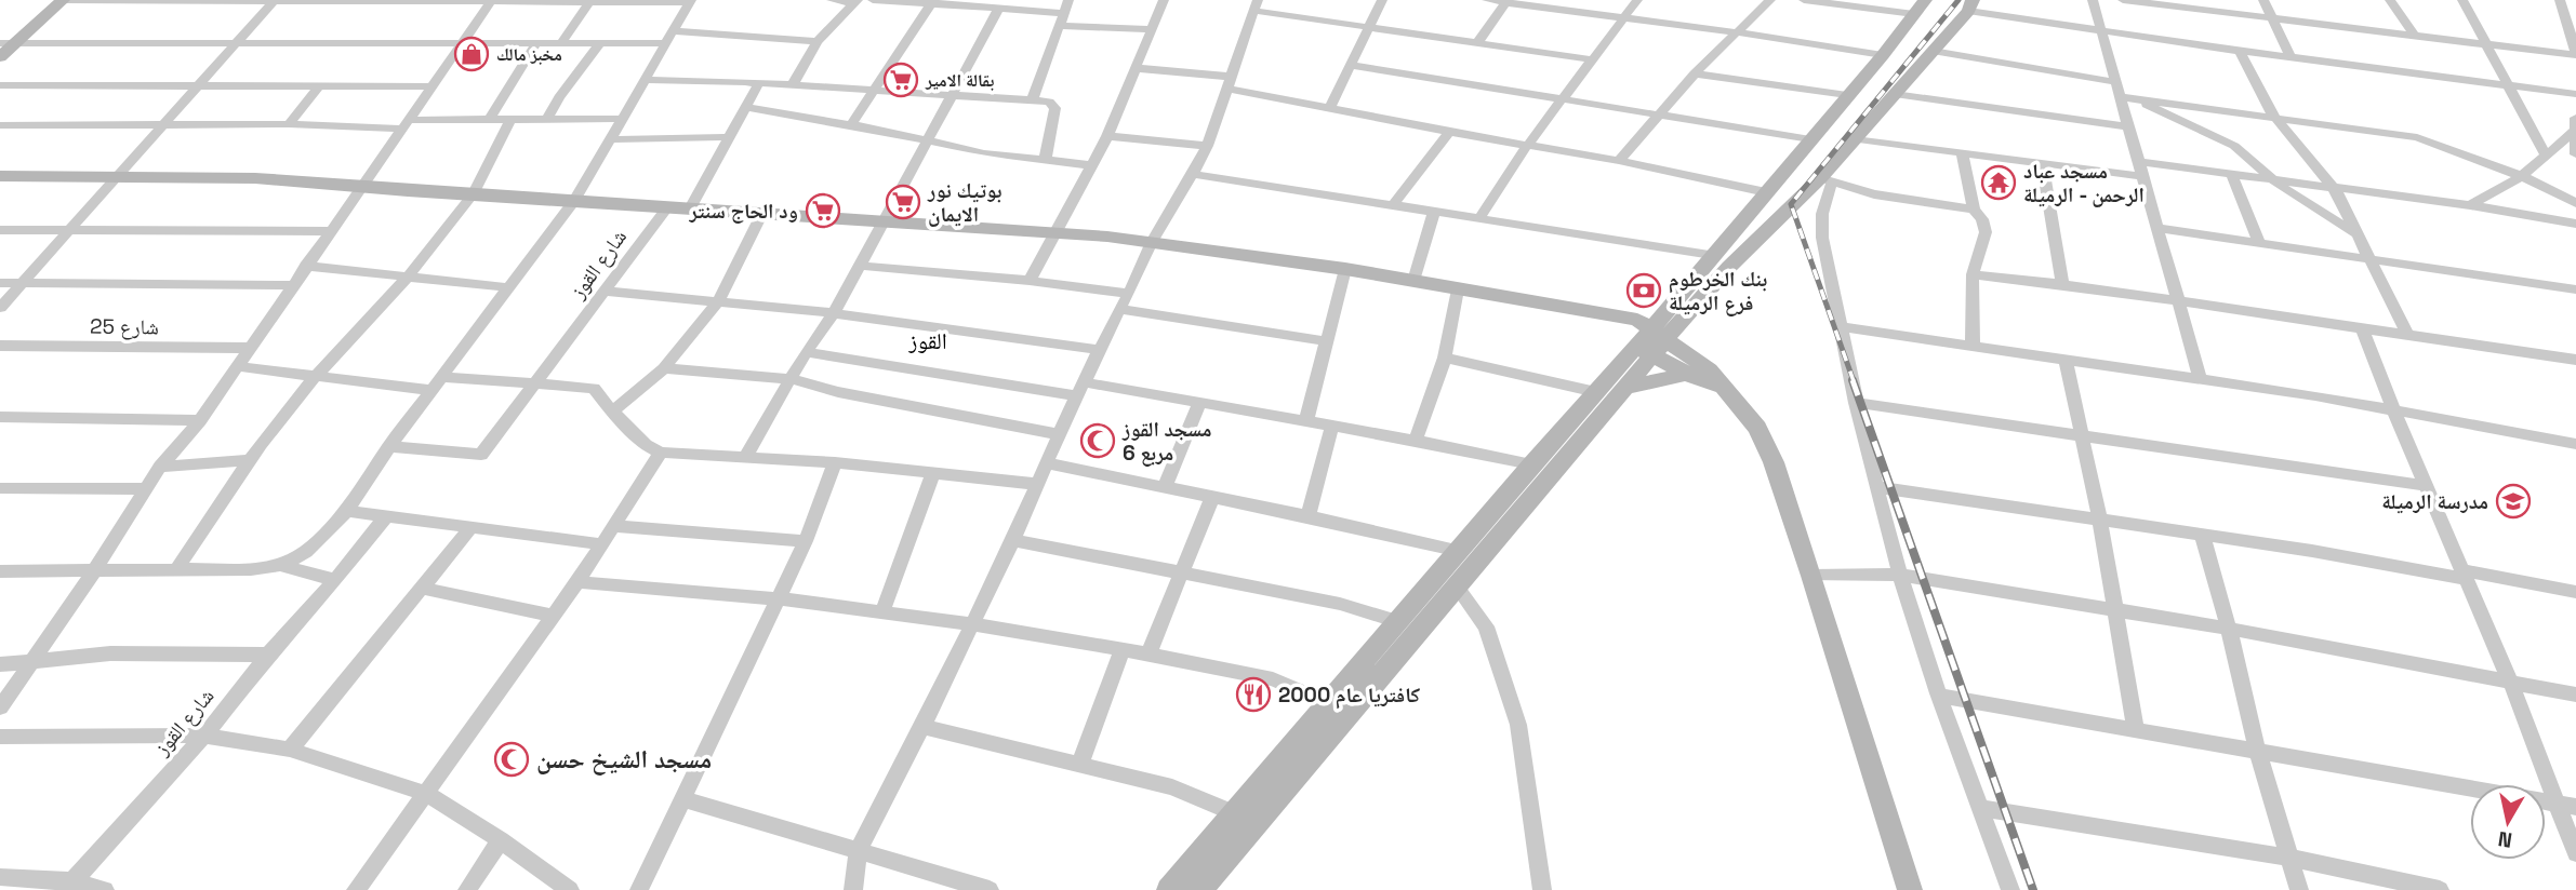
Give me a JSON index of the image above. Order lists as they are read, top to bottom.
{
  "streets": {
    "street": ["شارع القوز", "شارع 25"]
  },
  "districts": ["القوز"],
  "places": {
    "shop": ["مخبز مالك"],
    "supermarket": ["بقالة الامير", "بوتيك نور الايمان", "ود الحاج سنتر"],
    "temple": ["مسجد عباد الرحمن - الرميلة"],
    "bank": ["بنك الخرطوم فرع الرميلة"],
    "mosque": ["مسجد القوز مربع 6", "مسجد الشيخ حسن"],
    "school or university": ["مدرسة الرميلة"],
    "restaurant": ["كافتريا عام 2000"]
  },
  "north": "bottom"
}
